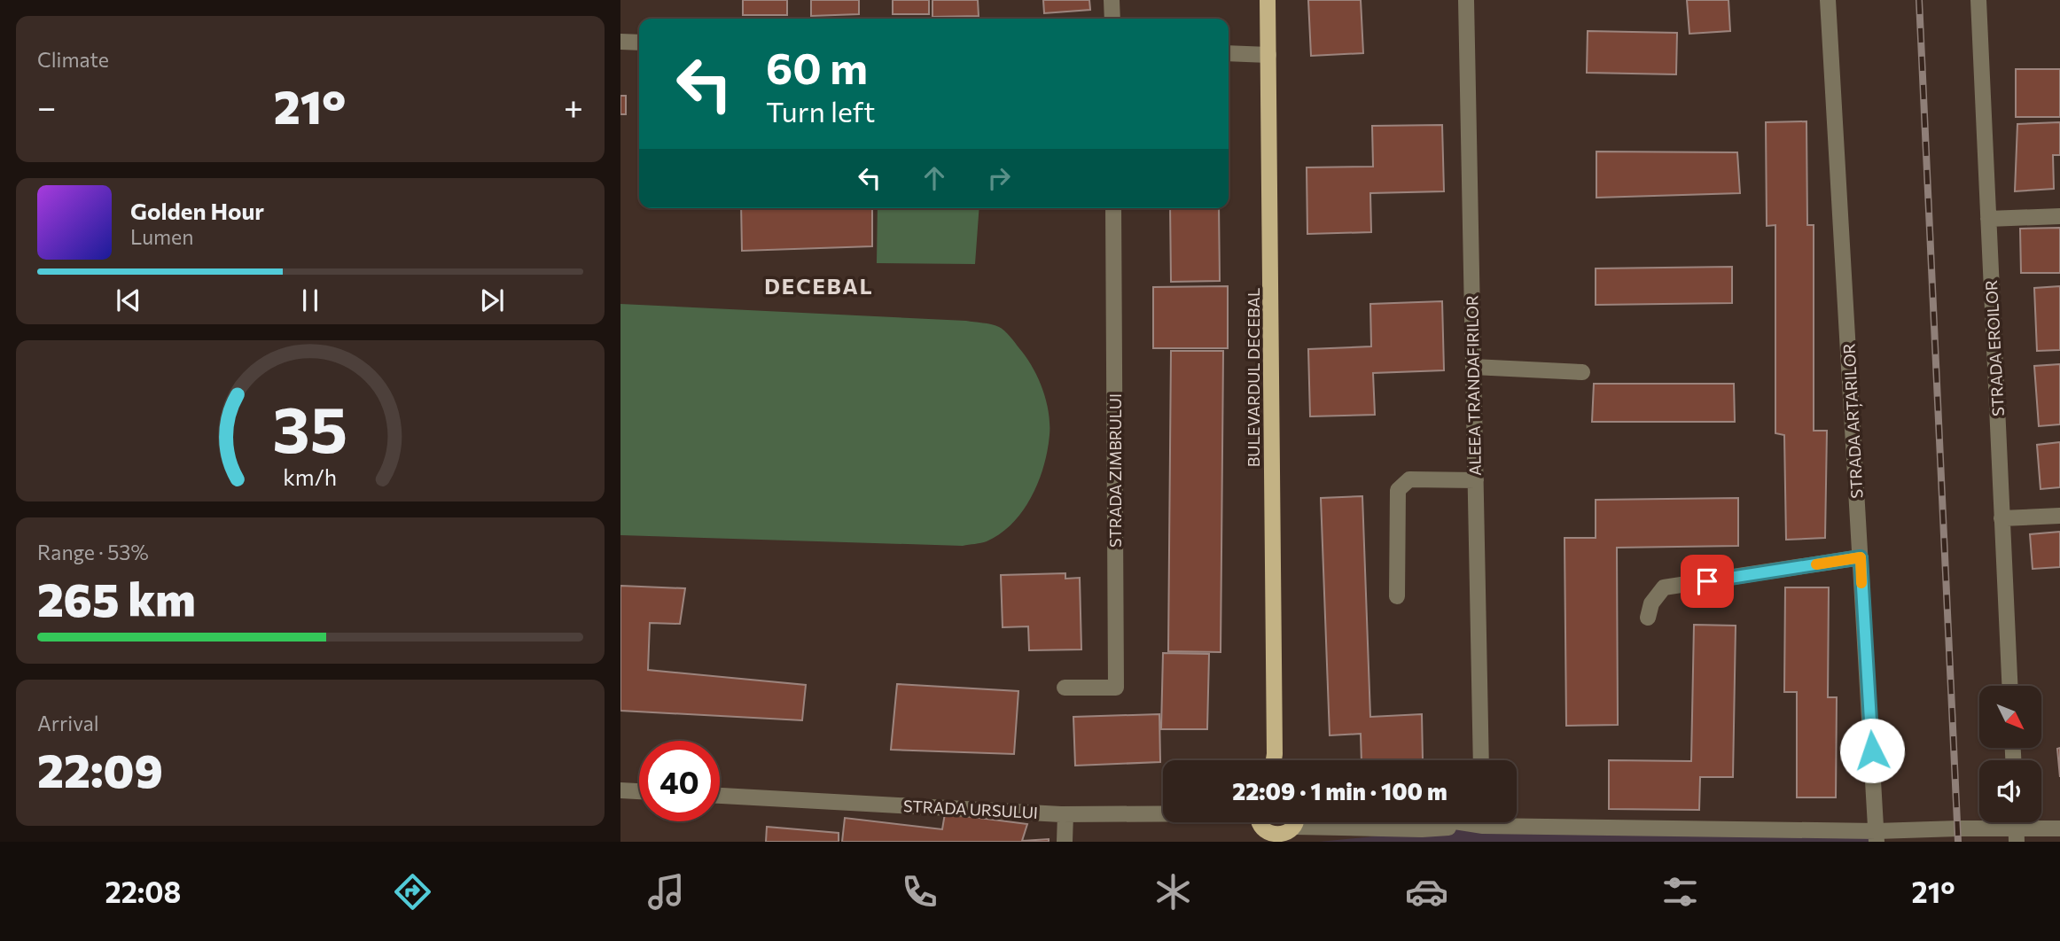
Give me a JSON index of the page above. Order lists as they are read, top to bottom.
{
  "streets": {
    "main road": ["BULEVARDUL DECEBAL"],
    "street": [
      "STRADA EROILOR",
      "ALEEA TRANDAFIRILOR",
      "STRADA ARȚARILOR",
      "STRADA ZIMBRULUI",
      "STRADA URSULUI"
    ]
  },
  "districts": ["DECEBAL"],
  "north": "bottom right",
  "page": {
    "tile": [
      "Climate",
      ["Range · 53%", "265 km"],
      ["Arrival", "22:09"]
    ],
    "turn": ["60 m", "Turn left"],
    "heat": ["−", "21°", "+"],
    "song": ["Golden Hour", "Lumen"],
    "limit": "40",
    "trip": "22:09 · 1 min · 100 m",
    "tabs": ["22:08", "21°"],
    "gauge": ["35", "km/h"]
  }
}
